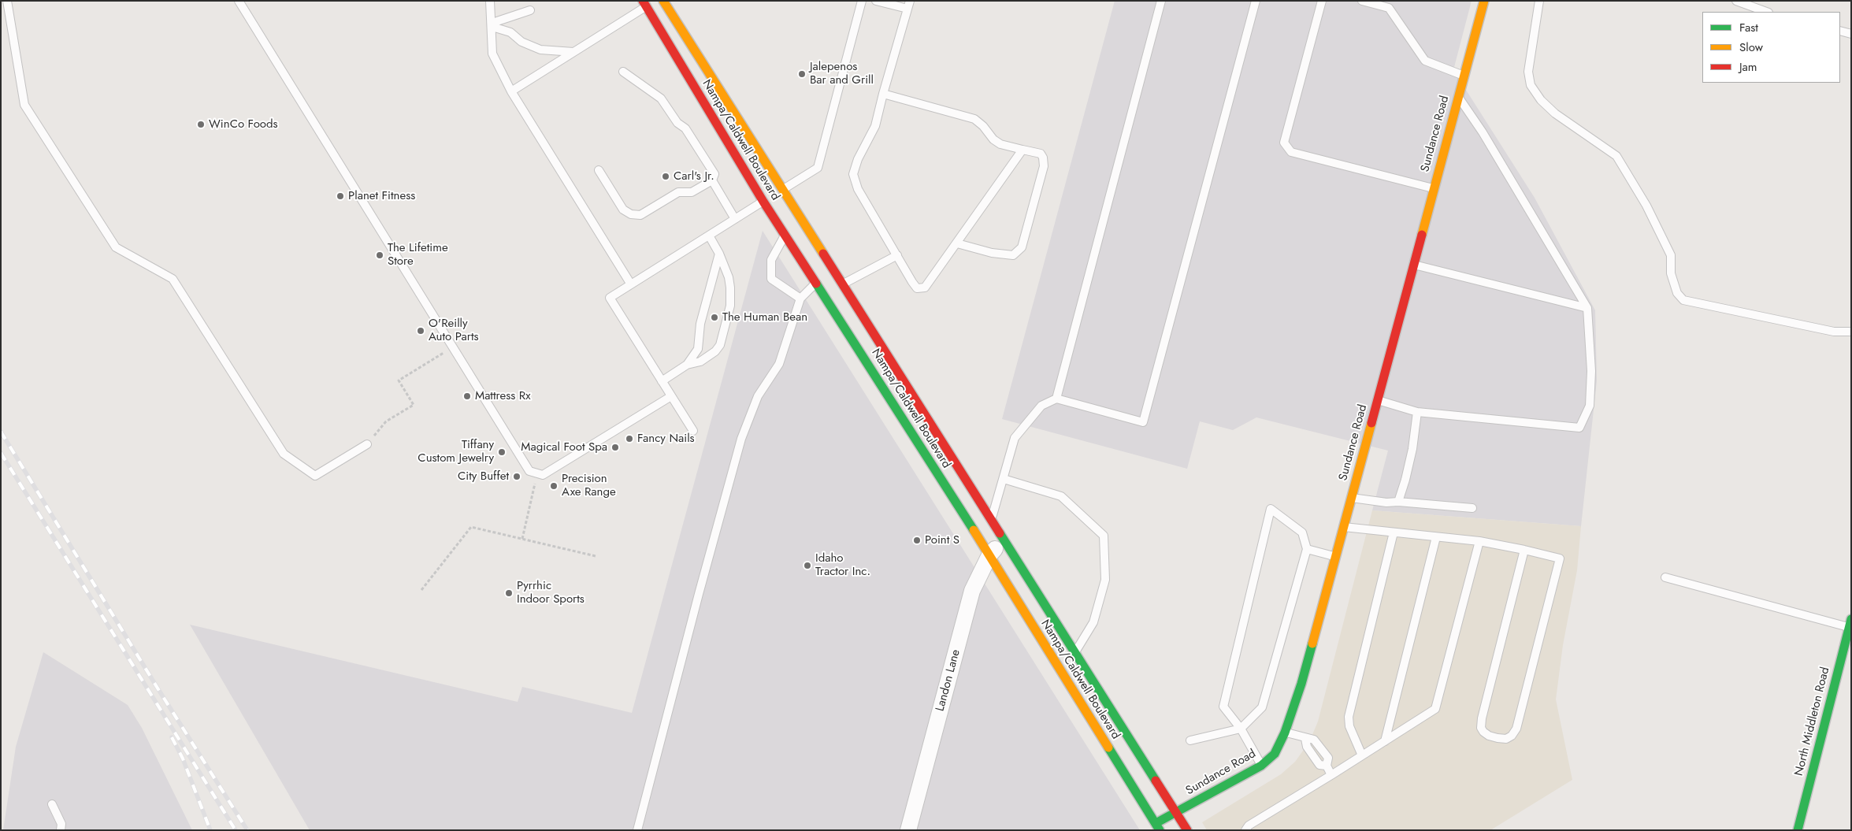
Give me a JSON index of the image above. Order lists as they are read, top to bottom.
{
  "streets": {
    "main road": ["Sundance Road", "Nampa/Caldwell Boulevard", "North Middleton Road"],
    "street": ["Landon Lane"]
  },
  "crossings": [
    ["Sundance Road", "Nampa/Caldwell Boulevard"],
    ["Nampa/Caldwell Boulevard", "Landon Lane"]
  ],
  "places": [
    "Jalepenos Bar and Grill",
    "WinCo Foods",
    "Carl's Jr.",
    "Planet Fitness",
    "The Lifetime Store",
    "The Human Bean",
    "O'Reilly Auto Parts",
    "Mattress Rx",
    "Fancy Nails",
    "Magical Foot Spa",
    "Tiffany Custom Jewelry",
    "City Buffet",
    "Precision Axe Range",
    "Point S",
    "Idaho Tractor Inc.",
    "Pyrrhic Indoor Sports"
  ],
  "legend": ["Fast", "Slow", "Jam"]
}
